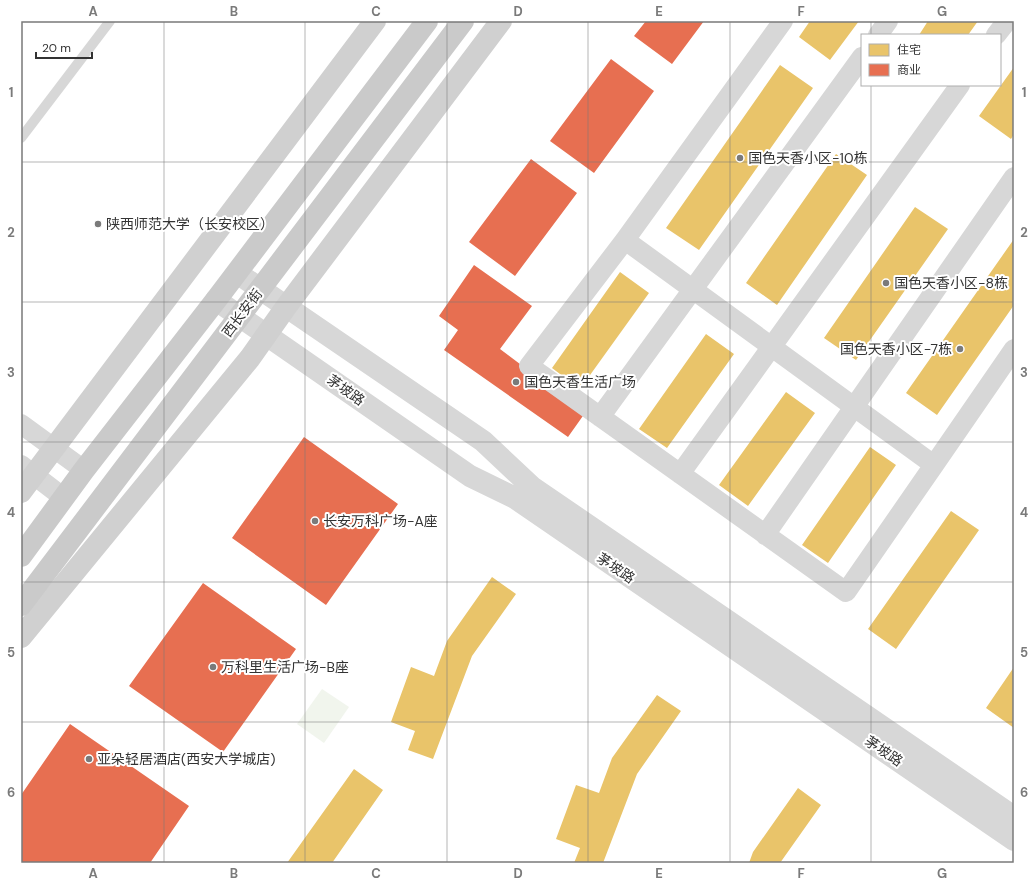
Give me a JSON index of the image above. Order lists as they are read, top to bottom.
{
  "streets": {
    "main road": ["西长安街"],
    "street": ["茅坡路"]
  },
  "crossings": [
    ["西长安街", "茅坡路"]
  ],
  "places": [
    "国色天香小区-10栋",
    "陕西师范大学（长安校区）",
    "国色天香小区-8栋",
    "国色天香小区-7栋",
    "国色天香生活广场",
    "长安万科广场-A座",
    "万科里生活广场-B座",
    "亚朵轻居酒店(西安大学城店)"
  ],
  "legend": ["住宅", "商业"],
  "scale_bar": "20 m",
  "grid": {
    "columns": [
      "A",
      "B",
      "C",
      "D",
      "E",
      "F",
      "G"
    ],
    "rows": [
      "1",
      "2",
      "3",
      "4",
      "5",
      "6"
    ]
  }
}
